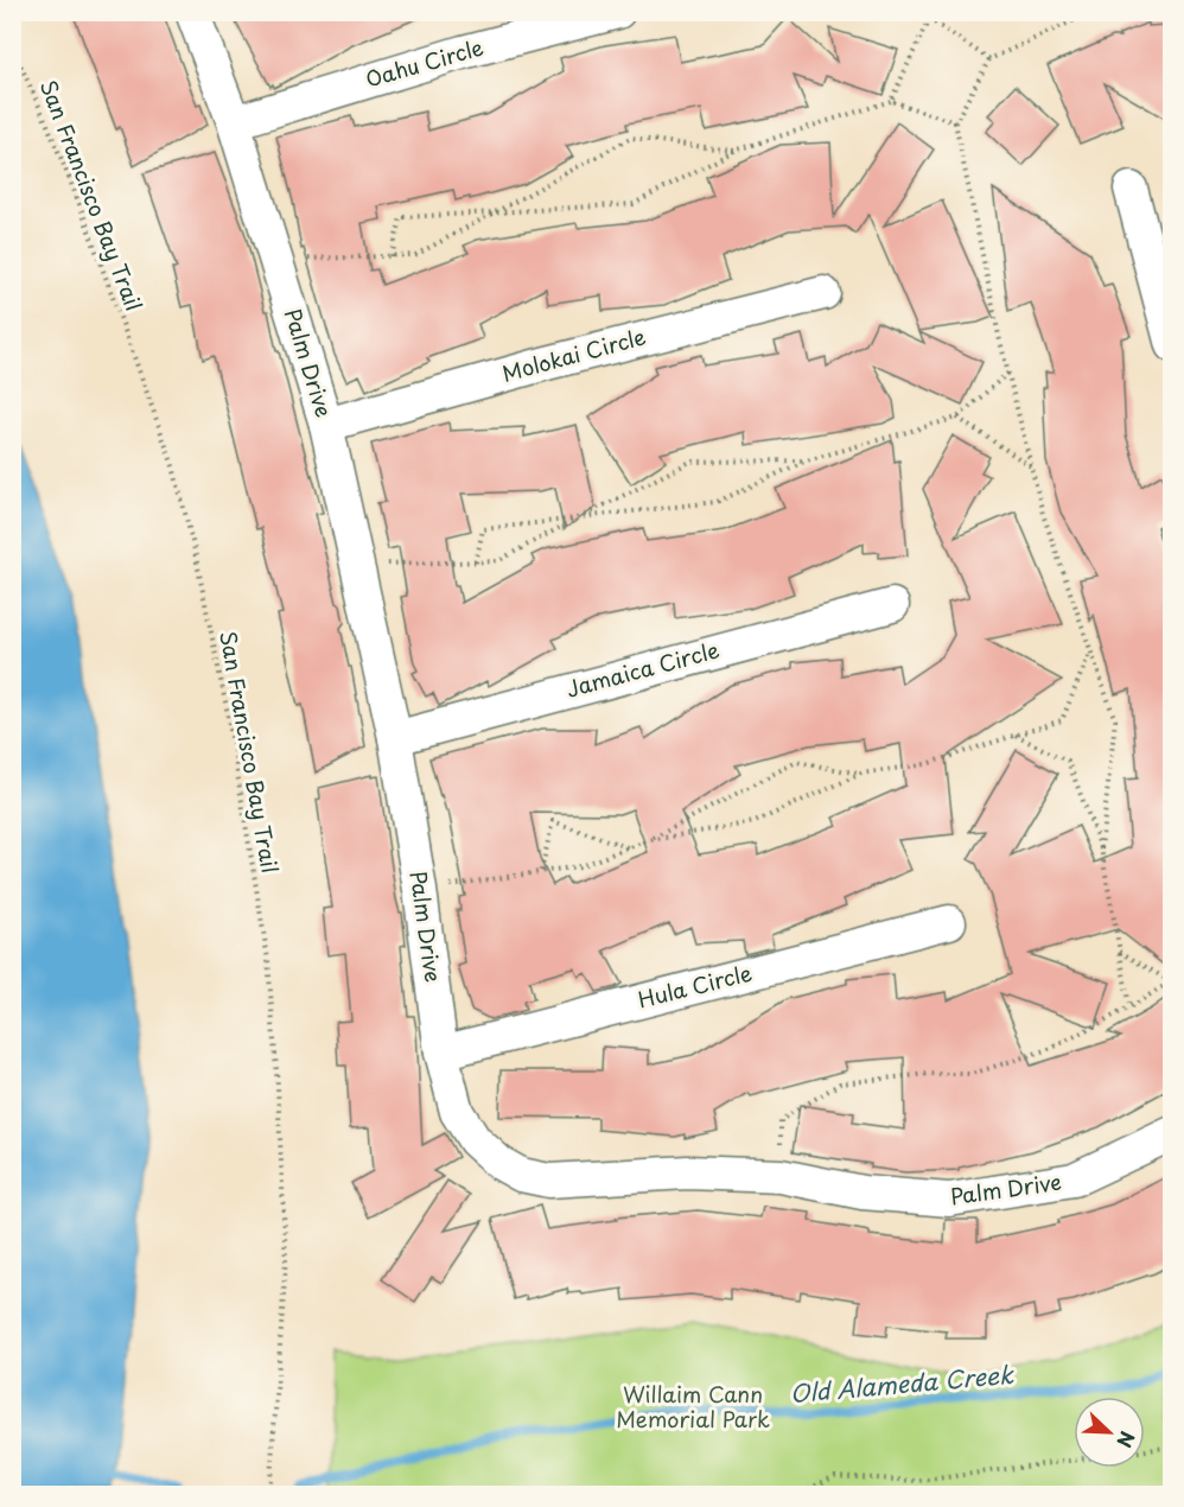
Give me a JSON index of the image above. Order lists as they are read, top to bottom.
{
  "streets": {
    "street": [
      "Oahu Circle",
      "Molokai Circle",
      "Palm Drive",
      "Jamaica Circle",
      "Hula Circle"
    ],
    "path": ["San Francisco Bay Trail"]
  },
  "crossings": [
    ["Oahu Circle", "Palm Drive"],
    ["Molokai Circle", "Palm Drive"],
    ["Palm Drive", "Jamaica Circle"],
    ["Palm Drive", "Hula Circle"]
  ],
  "water": ["Old Alameda Creek"],
  "parks": ["Willaim Cann Memorial Park"],
  "north": "bottom right"
}
